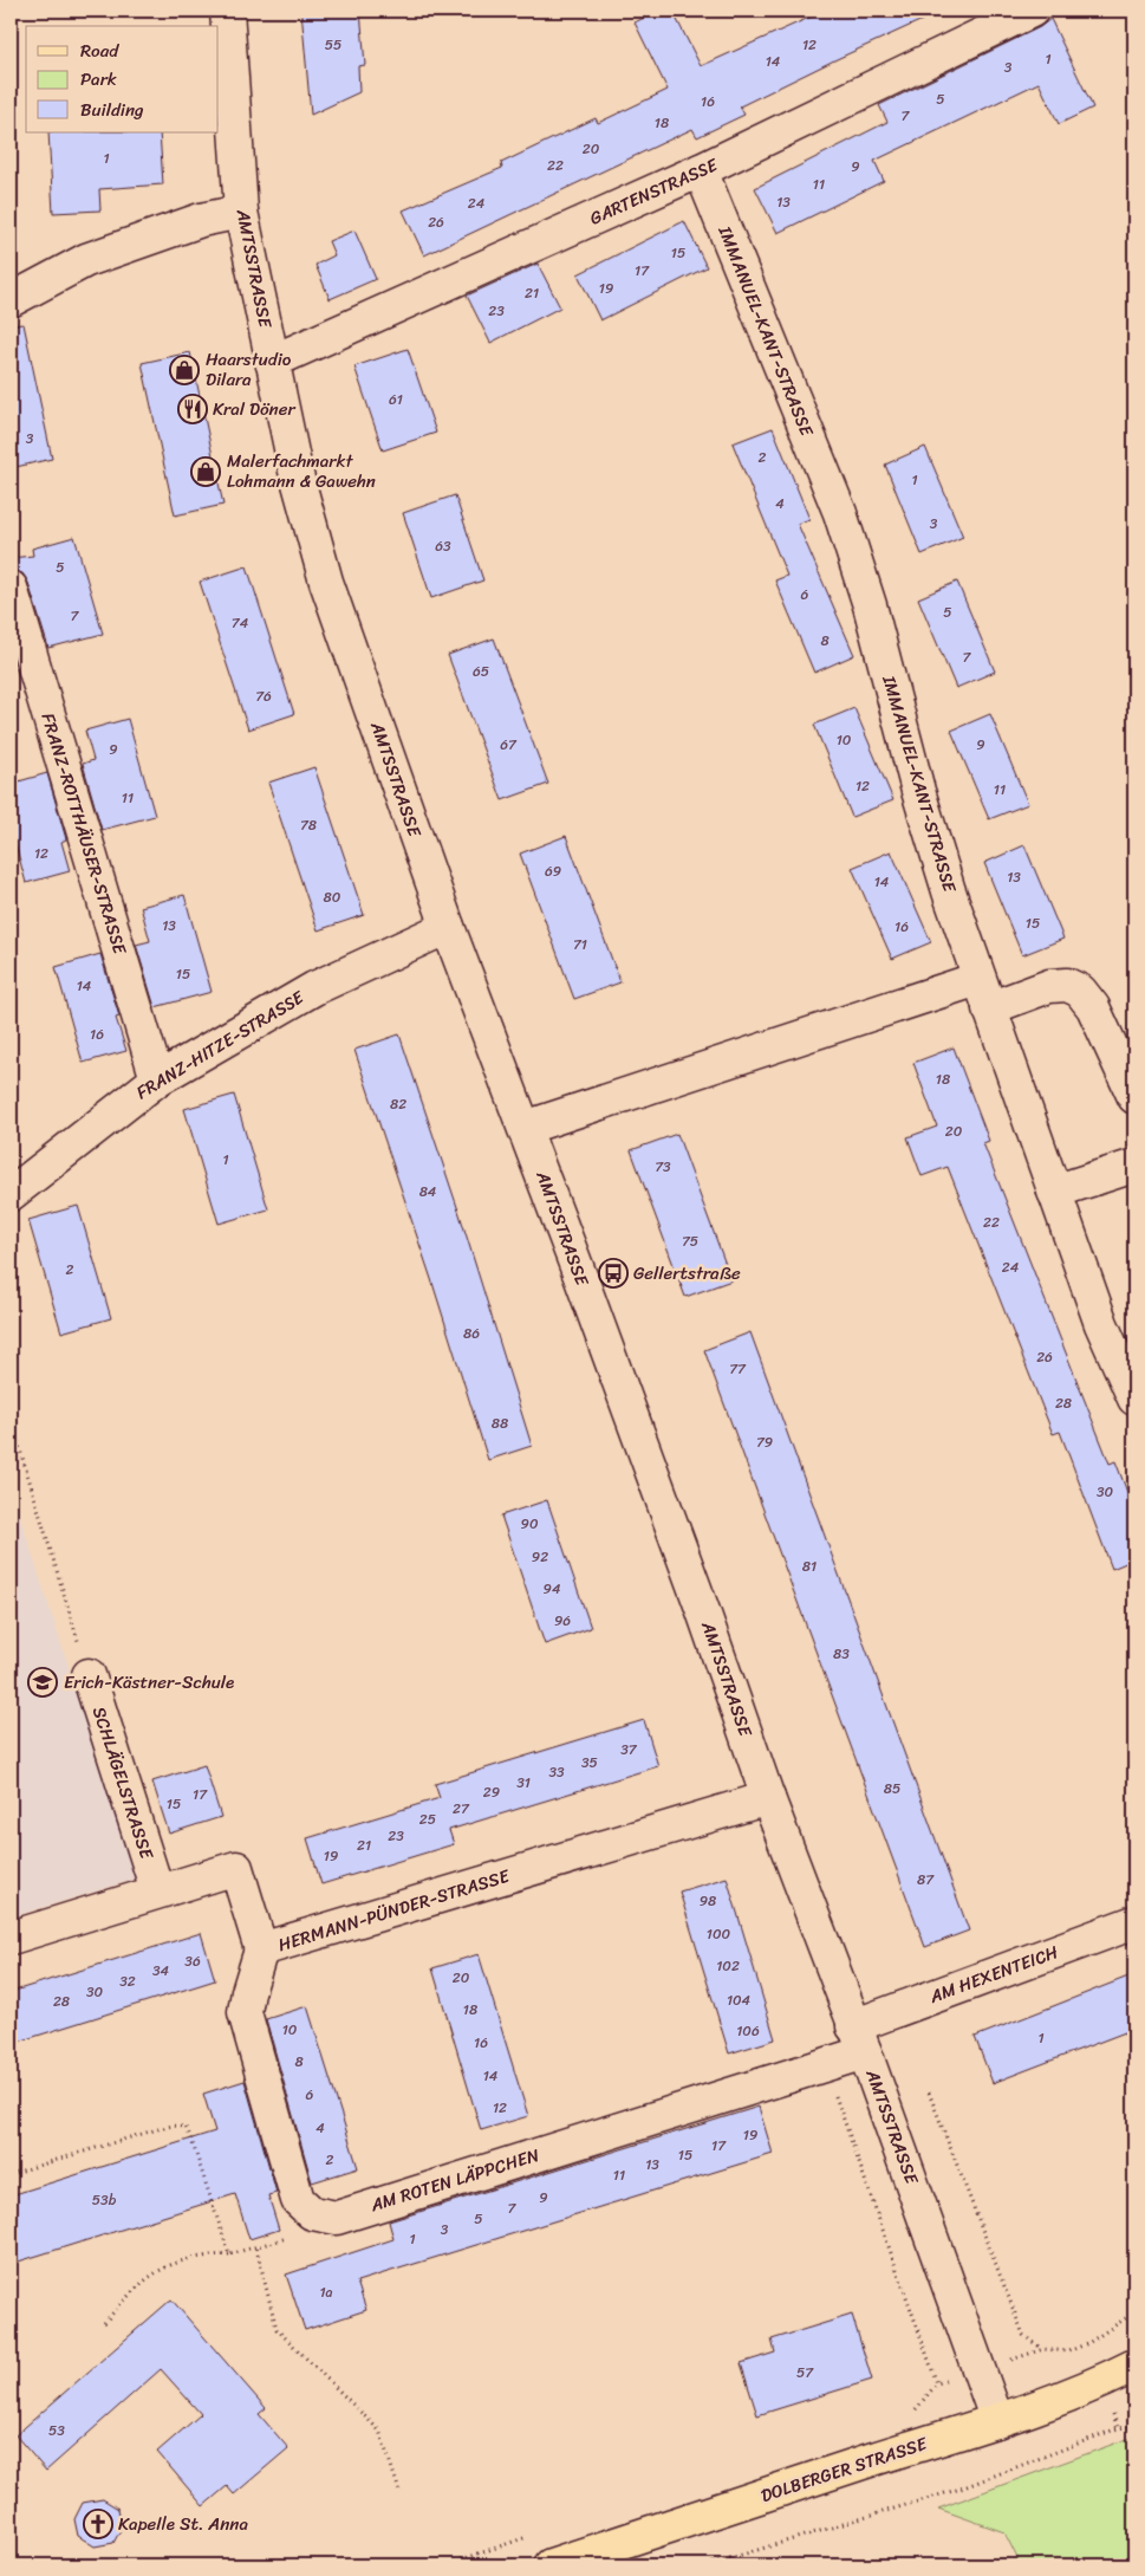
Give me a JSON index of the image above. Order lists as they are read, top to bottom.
{
  "streets": {
    "main road": ["DOLBERGER STRASSE"],
    "street": [
      "GARTENSTRASSE",
      "AMTSSTRASSE",
      "IMMANUEL-KANT-STRASSE",
      "FRANZ-ROTTHÄUSER-STRASSE",
      "FRANZ-HITZE-STRASSE",
      "SCHLÄGELSTRASSE",
      "HERMANN-PÜNDER-STRASSE",
      "AM HEXENTEICH",
      "AM ROTEN LÄPPCHEN"
    ]
  },
  "crossings": [
    ["GARTENSTRASSE", "AMTSSTRASSE"],
    ["GARTENSTRASSE", "IMMANUEL-KANT-STRASSE"],
    ["AMTSSTRASSE", "FRANZ-HITZE-STRASSE"],
    ["AMTSSTRASSE", "HERMANN-PÜNDER-STRASSE"],
    ["AMTSSTRASSE", "AM HEXENTEICH"],
    ["AMTSSTRASSE", "AM ROTEN LÄPPCHEN"],
    ["AMTSSTRASSE", "DOLBERGER STRASSE"],
    ["FRANZ-ROTTHÄUSER-STRASSE", "FRANZ-HITZE-STRASSE"],
    ["SCHLÄGELSTRASSE", "HERMANN-PÜNDER-STRASSE"],
    ["AM HEXENTEICH", "AM ROTEN LÄPPCHEN"]
  ],
  "places": {
    "shop": ["Haarstudio Dilara", "Malerfachmarkt Lohmann & Gawehn"],
    "restaurant": ["Kral Döner"],
    "bus stop": ["Gellertstraße"],
    "school or university": ["Erich-Kästner-Schule"],
    "church": ["Kapelle St. Anna"]
  },
  "house_numbers": [
    "55",
    "12",
    "1",
    "14",
    "3",
    "5",
    "16",
    "7",
    "18",
    "20",
    "1",
    "22",
    "9",
    "11",
    "13",
    "24",
    "26",
    "15",
    "17",
    "19",
    "21",
    "23",
    "61",
    "3",
    "2",
    "1",
    "4",
    "3",
    "63",
    "5",
    "6",
    "5",
    "7",
    "74",
    "8",
    "7",
    "65",
    "76",
    "10",
    "67",
    "9",
    "9",
    "12",
    "11",
    "11",
    "78",
    "12",
    "69",
    "13",
    "14",
    "80",
    "15",
    "13",
    "16",
    "71",
    "15",
    "14",
    "16",
    "18",
    "82",
    "20",
    "1",
    "73",
    "84",
    "22",
    "75",
    "24",
    "2",
    "86",
    "26",
    "77",
    "28",
    "88",
    "79",
    "30",
    "90",
    "92",
    "81",
    "94",
    "96",
    "83",
    "37",
    "35",
    "33",
    "31",
    "85",
    "29",
    "17",
    "15",
    "27",
    "25",
    "23",
    "21",
    "19",
    "87",
    "98",
    "100",
    "36",
    "102",
    "34",
    "20",
    "32",
    "30",
    "104",
    "28",
    "18",
    "10",
    "106",
    "1",
    "16",
    "8",
    "14",
    "6",
    "12",
    "4",
    "19",
    "17",
    "15",
    "2",
    "13",
    "11",
    "9",
    "53b",
    "7",
    "5",
    "3",
    "1",
    "1a",
    "57",
    "53"
  ],
  "legend": ["Road", "Park", "Building"]
}
